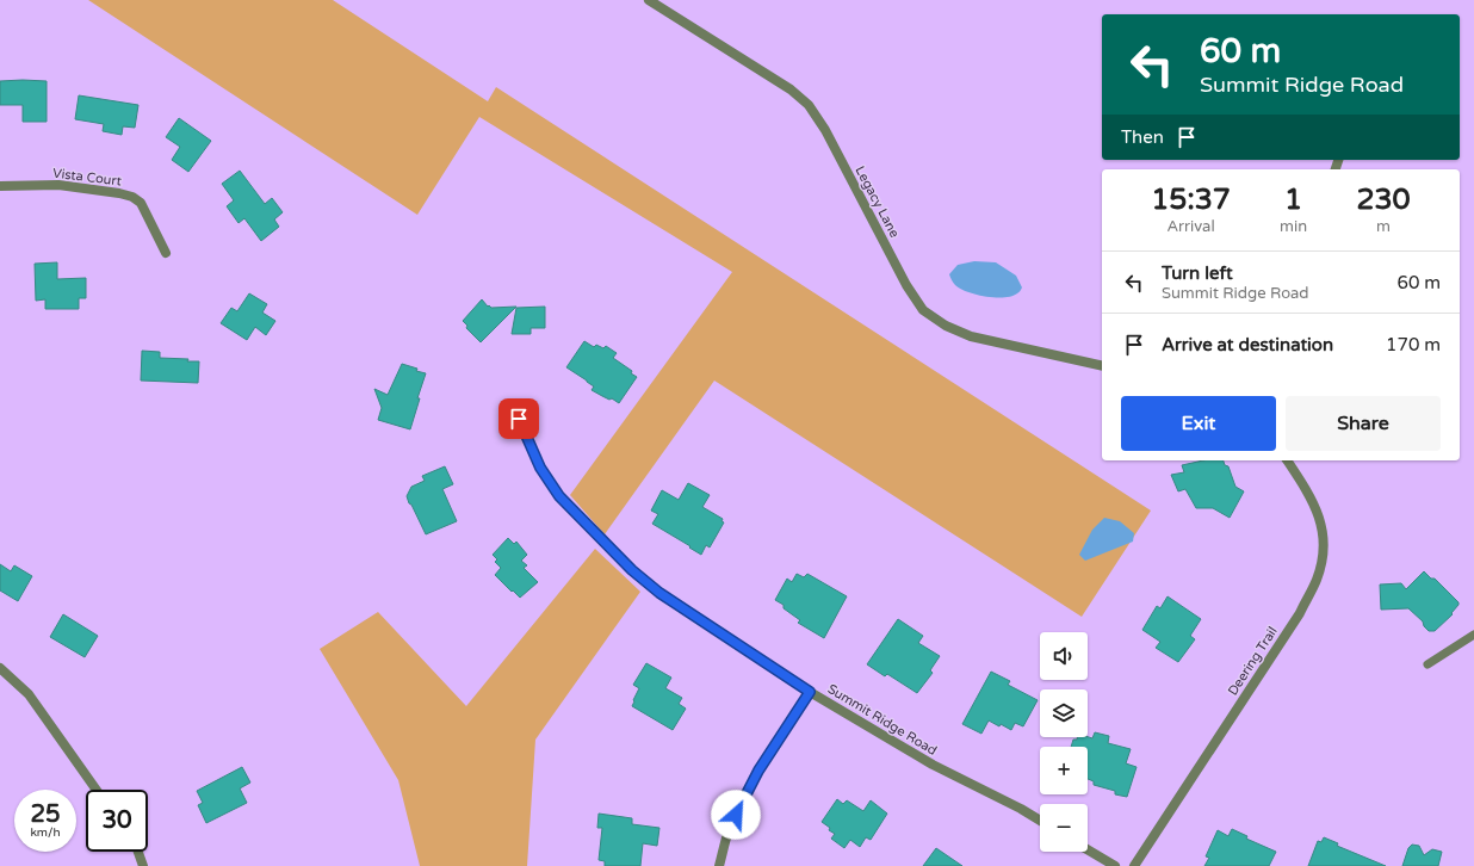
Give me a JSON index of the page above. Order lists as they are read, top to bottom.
{
  "streets": {
    "street": [
      "Vista Court",
      "Legacy Lane",
      "Deering Trail",
      "Summit Ridge Road"
    ]
  },
  "page": {
    "turn": ["60 m", "Summit Ridge Road"],
    "then": "Then",
    "eta": [
      "15:37",
      "Arrival",
      "1",
      "min",
      "230",
      "m"
    ],
    "list": [
      {
        "name": "Turn left",
        "note": "Summit Ridge Road",
        "value": "60 m"
      },
      {
        "name": "Arrive at destination",
        "value": "170 m"
      }
    ],
    "buttons": ["Exit", "Share"],
    "map_buttons": ["+", "−"],
    "speed": "25 km/h",
    "limit": "30"
  }
}
